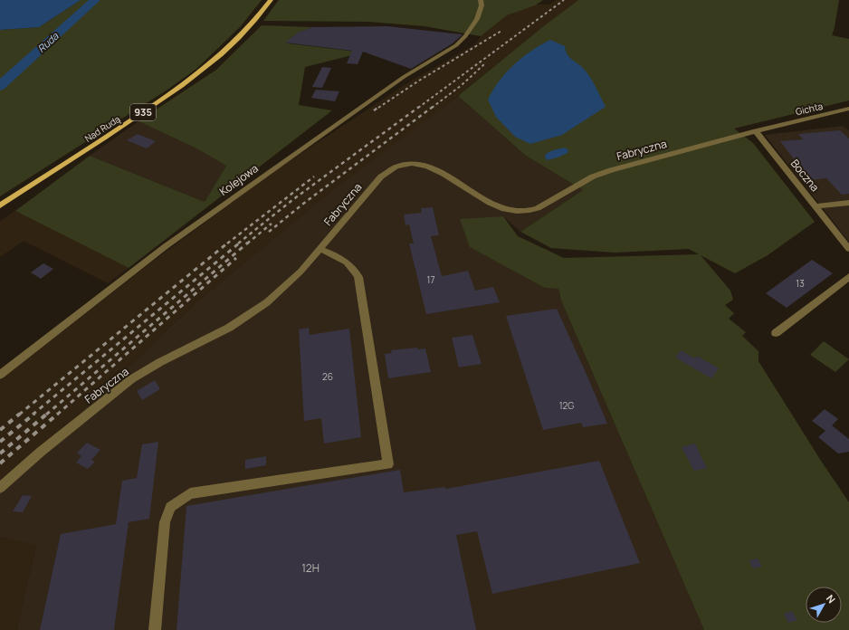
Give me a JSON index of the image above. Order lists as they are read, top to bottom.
{
  "streets": {
    "main road": ["935", "Nad Rudą"],
    "street": [
      "Gichta",
      "Fabryczna",
      "Boczna",
      "Kolejowa"
    ]
  },
  "crossings": [
    ["Gichta", "Fabryczna"],
    ["Gichta", "Boczna"],
    ["Fabryczna", "Boczna"]
  ],
  "water": ["Ruda"],
  "house_numbers": [
    "17",
    "13",
    "26",
    "12G",
    "12H"
  ],
  "north": "top right"
}
